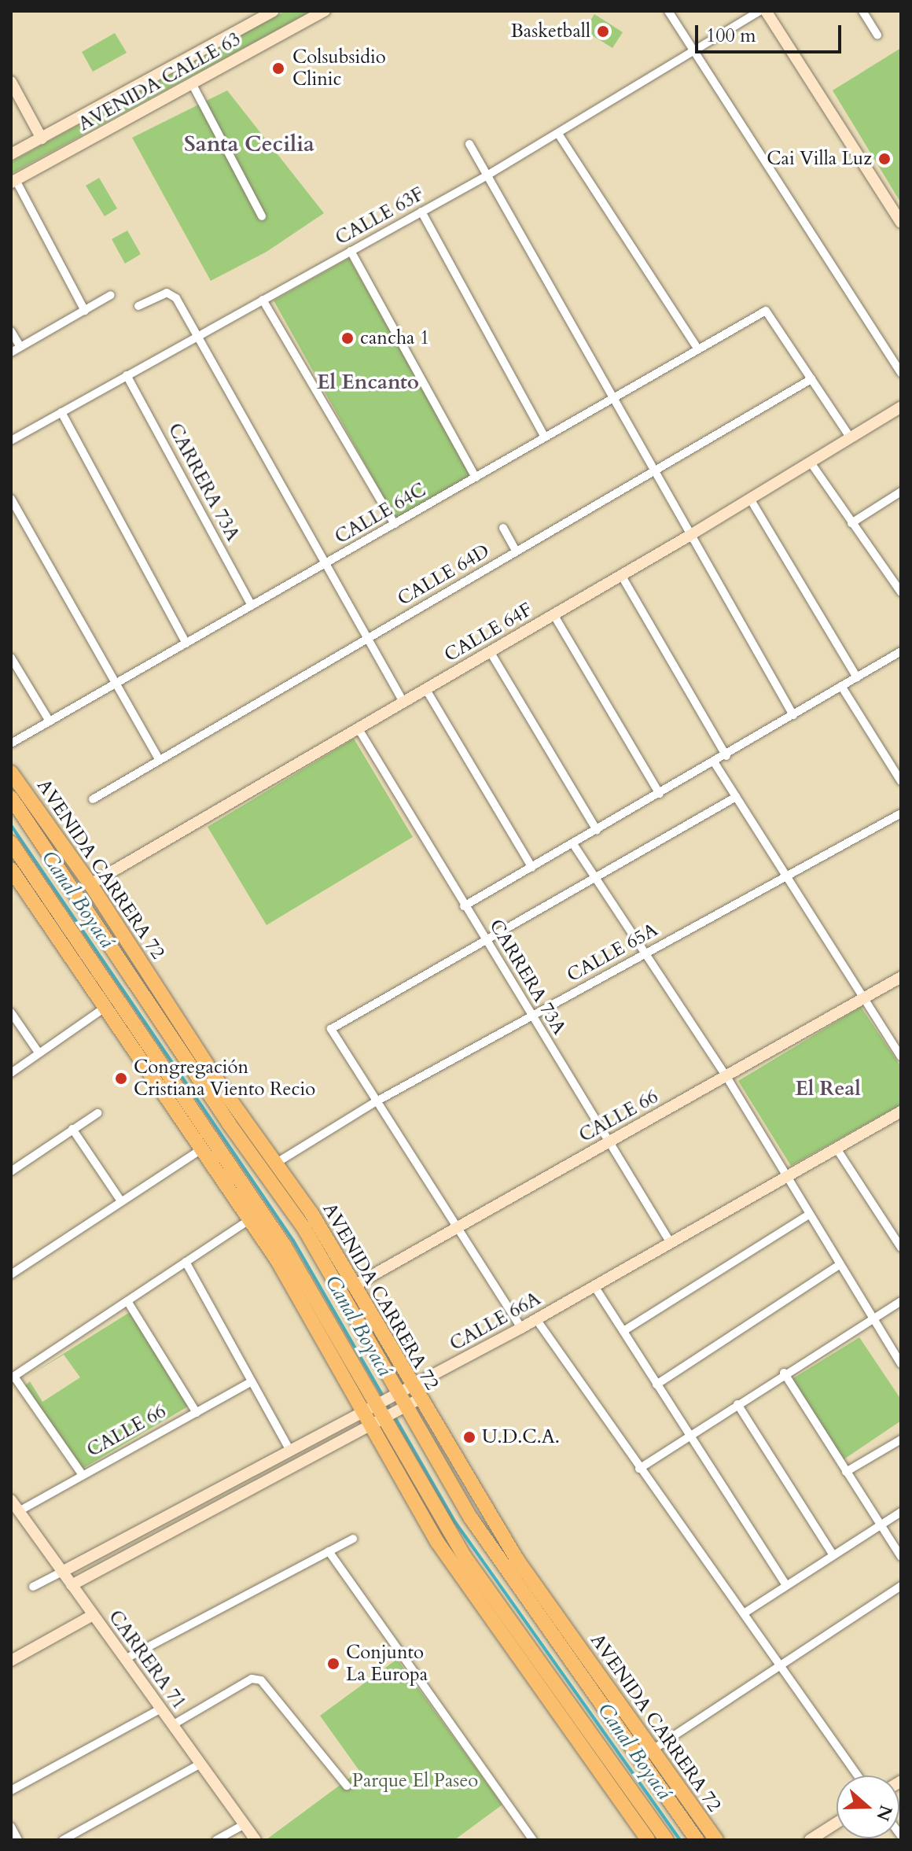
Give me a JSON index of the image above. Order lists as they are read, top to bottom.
{
  "streets": {
    "highway": ["AVENIDA CARRERA 72"],
    "street": [
      "AVENIDA CALLE 63",
      "CALLE 63F",
      "CARRERA 73A",
      "CALLE 64C",
      "CALLE 64D",
      "CALLE 64F",
      "CALLE 65A",
      "CALLE 66",
      "CALLE 66A",
      "CARRERA 71"
    ]
  },
  "crossings": [
    ["CALLE 63F", "CARRERA 73A"],
    ["CARRERA 73A", "CALLE 64C"],
    ["CARRERA 73A", "CALLE 64F"],
    ["CARRERA 73A", "CALLE 65A"],
    ["CARRERA 73A", "CALLE 66"],
    ["CARRERA 73A", "CALLE 66A"],
    ["CALLE 64C", "CALLE 64D"],
    ["CALLE 64F", "AVENIDA CARRERA 72"],
    ["AVENIDA CARRERA 72", "CALLE 65A"],
    ["AVENIDA CARRERA 72", "CALLE 66"],
    ["AVENIDA CARRERA 72", "CALLE 66A"],
    ["CALLE 66", "CARRERA 71"],
    ["CALLE 66A", "CARRERA 71"]
  ],
  "districts": ["Santa Cecilia", "El Encanto", "El Real"],
  "water": ["Canal Boyacá"],
  "parks": ["Parque El Paseo"],
  "places": [
    "Basketball",
    "Colsubsidio Clinic",
    "Cai Villa Luz",
    "cancha 1",
    "Congregación Cristiana Viento Recio",
    "U.D.C.A.",
    "Conjunto La Europa"
  ],
  "scale_bar": "100 m",
  "north": "right"
}
